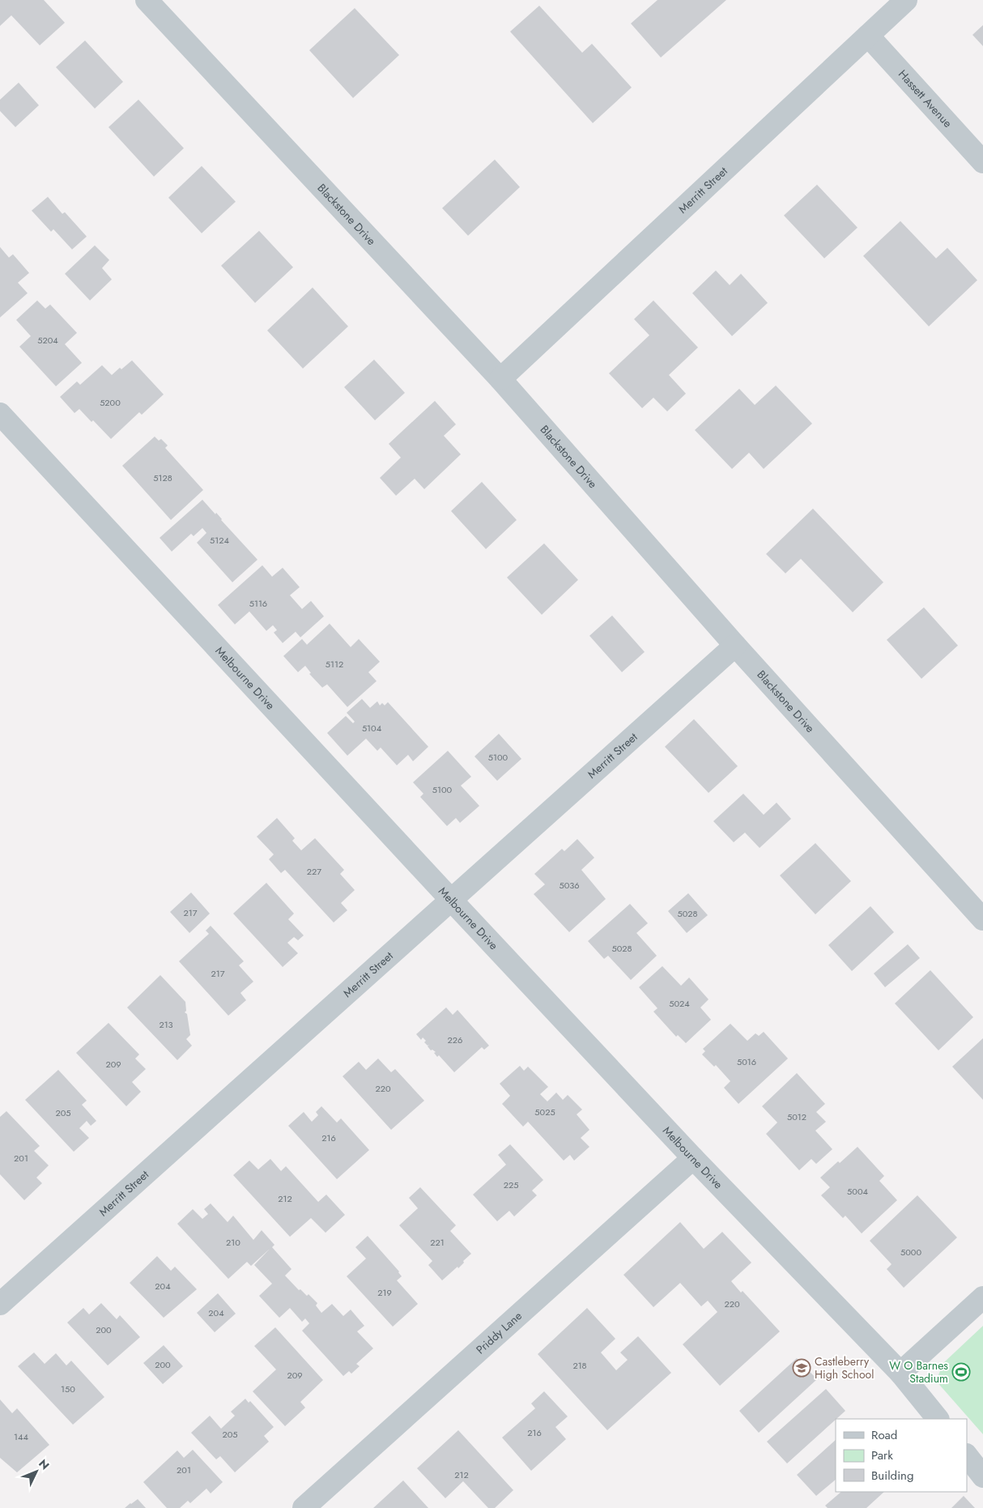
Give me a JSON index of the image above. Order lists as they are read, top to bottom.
{
  "streets": {
    "street": [
      "Hassett Avenue",
      "Merritt Street",
      "Blackstone Drive",
      "Melbourne Drive",
      "Priddy Lane"
    ]
  },
  "crossings": [
    ["Hassett Avenue", "Merritt Street"],
    ["Merritt Street", "Blackstone Drive"],
    ["Merritt Street", "Melbourne Drive"],
    ["Melbourne Drive", "Priddy Lane"]
  ],
  "places": {
    "school or university": ["Castleberry High School"],
    "sports": ["W O Barnes Stadium"]
  },
  "house_numbers": [
    "5204",
    "5200",
    "5128",
    "5124",
    "5116",
    "5112",
    "5104",
    "5100",
    "5100",
    "227",
    "5036",
    "217",
    "5028",
    "5028",
    "217",
    "5024",
    "213",
    "226",
    "5016",
    "209",
    "220",
    "5025",
    "205",
    "5012",
    "216",
    "201",
    "225",
    "5004",
    "212",
    "210",
    "221",
    "5000",
    "204",
    "219",
    "220",
    "204",
    "200",
    "200",
    "218",
    "209",
    "150",
    "216",
    "205",
    "144",
    "201",
    "212"
  ],
  "legend": ["Road", "Park", "Building"],
  "north": "top right"
}
